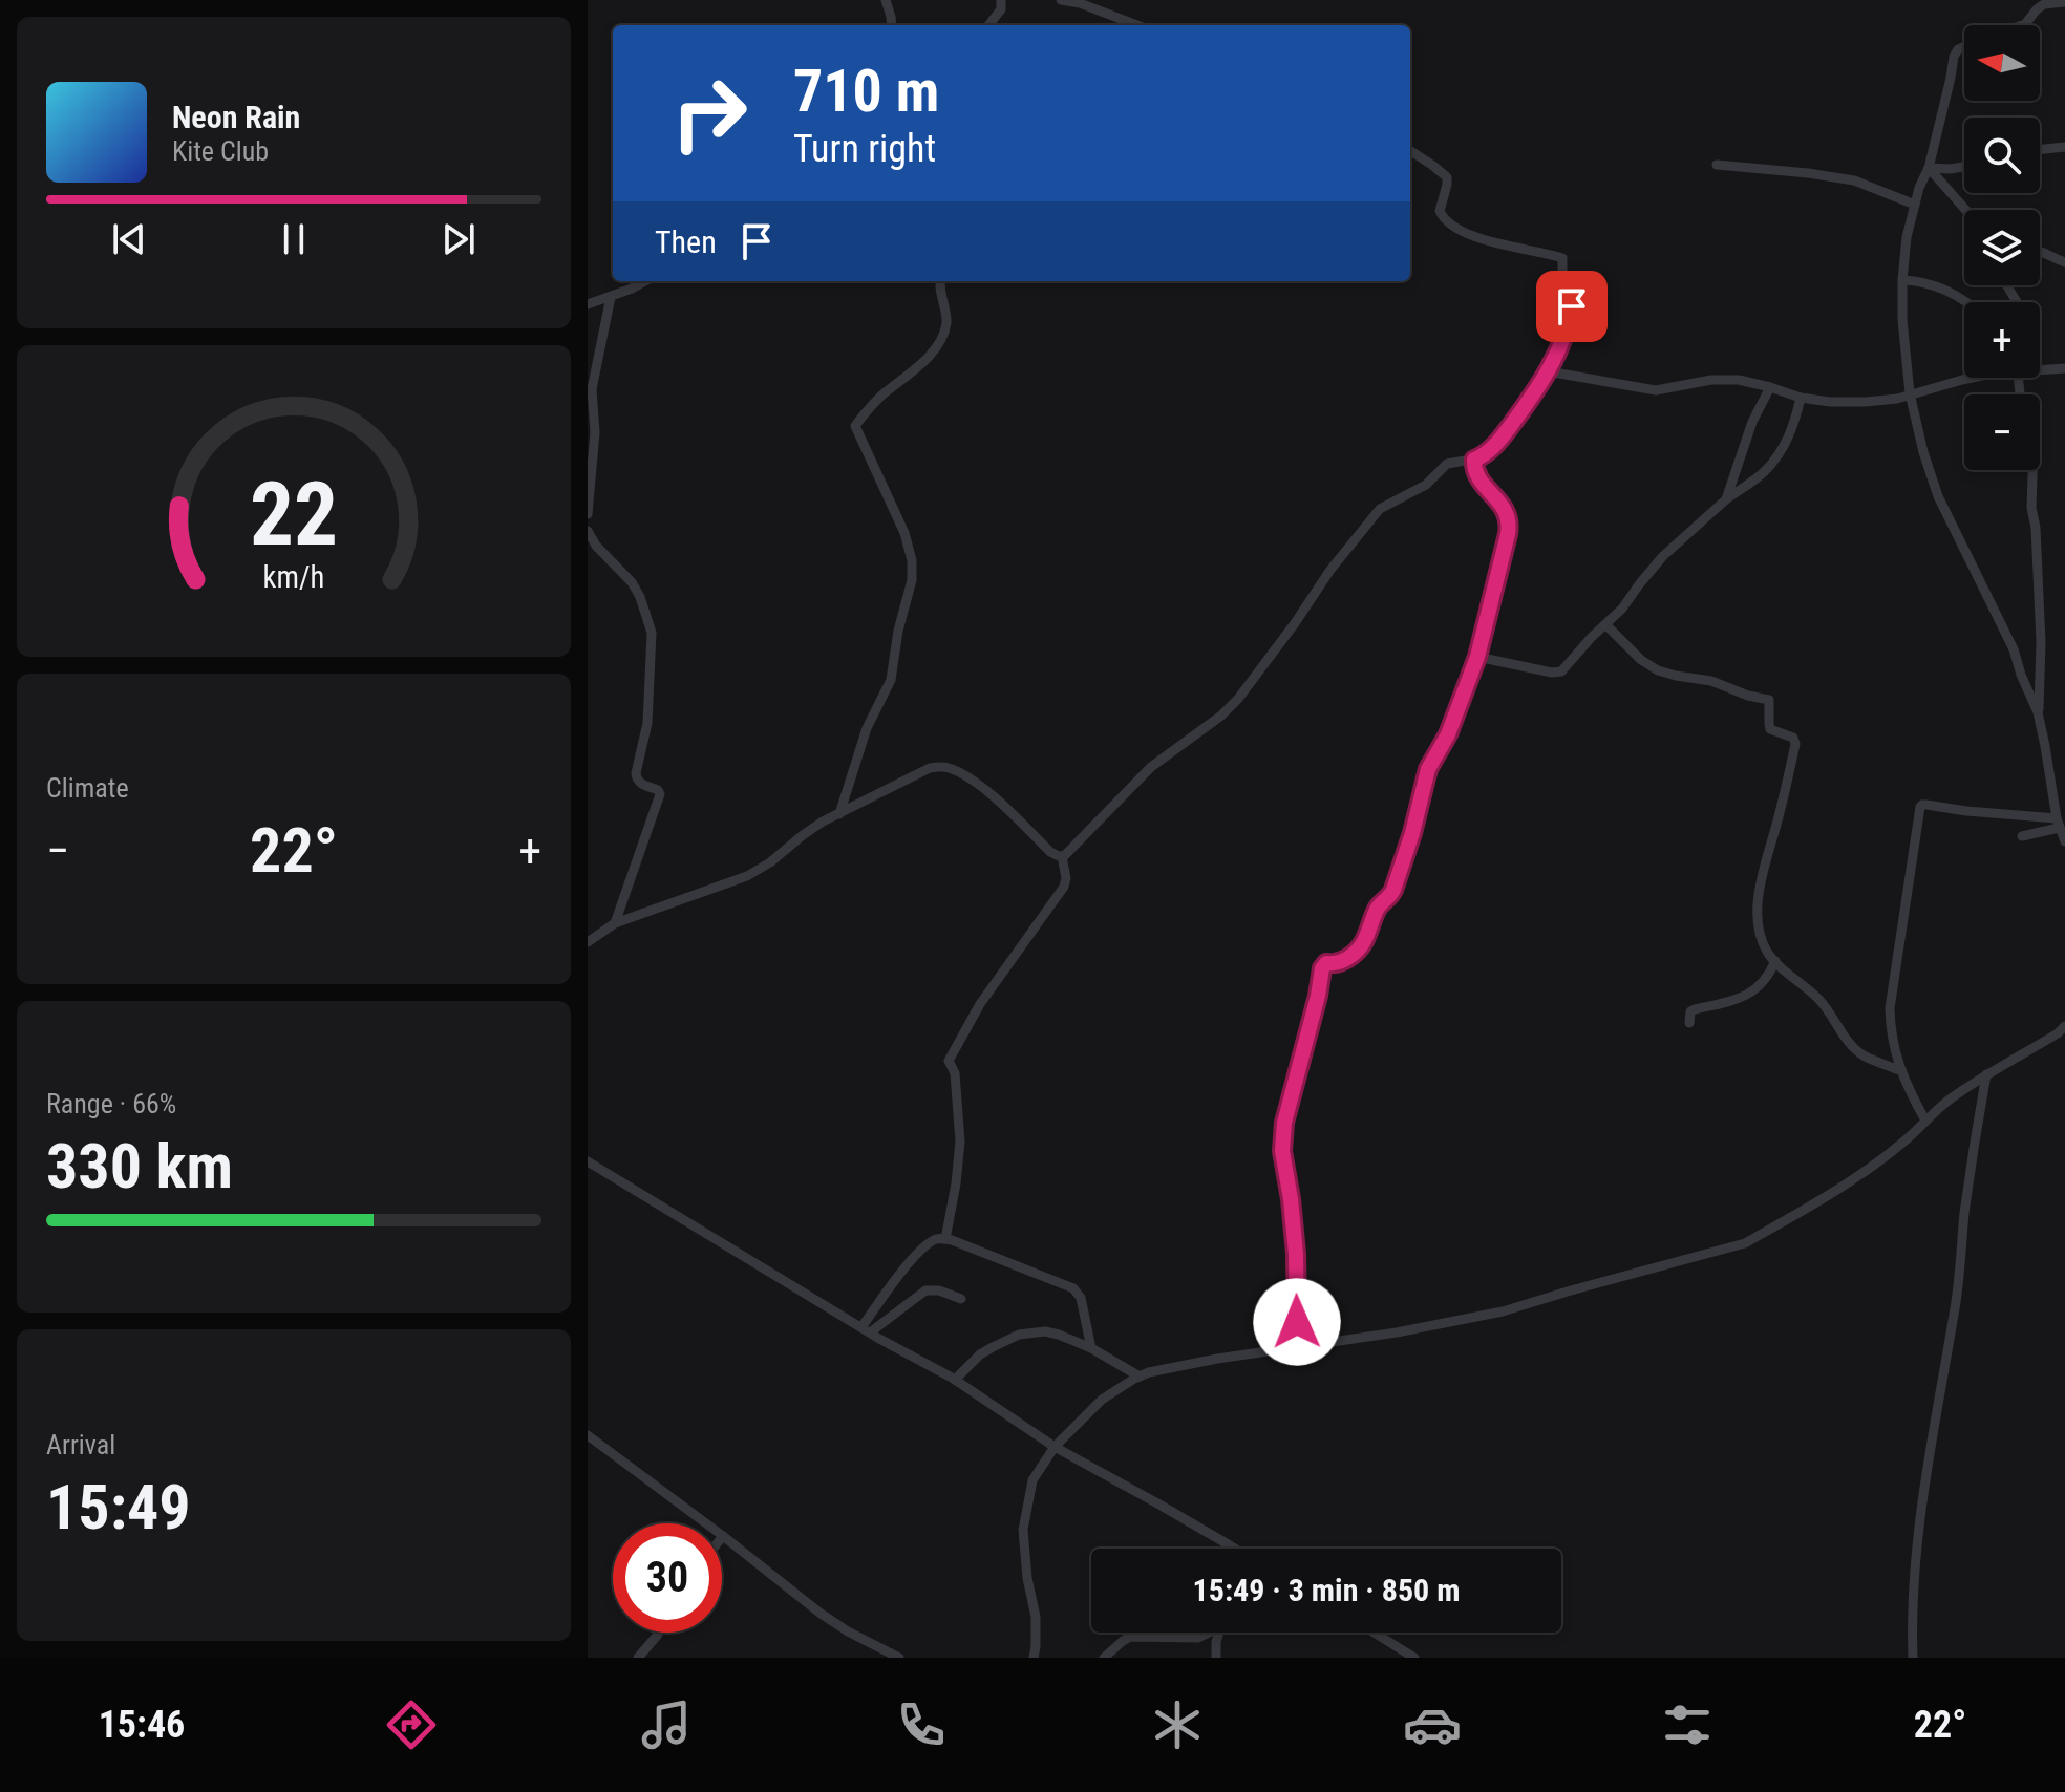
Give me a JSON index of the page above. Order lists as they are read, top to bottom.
{
  "north": "left",
  "page": {
    "map_buttons": ["+", "−"],
    "turn": ["710 m", "Turn right"],
    "song": ["Neon Rain", "Kite Club"],
    "then": "Then",
    "tile": [
      "Climate",
      ["Range · 66%", "330 km"],
      ["Arrival", "15:49"]
    ],
    "heat": ["−", "22°", "+"],
    "limit": "30",
    "trip": "15:49 · 3 min · 850 m",
    "tabs": ["15:46", "22°"],
    "gauge": ["22", "km/h"]
  }
}
